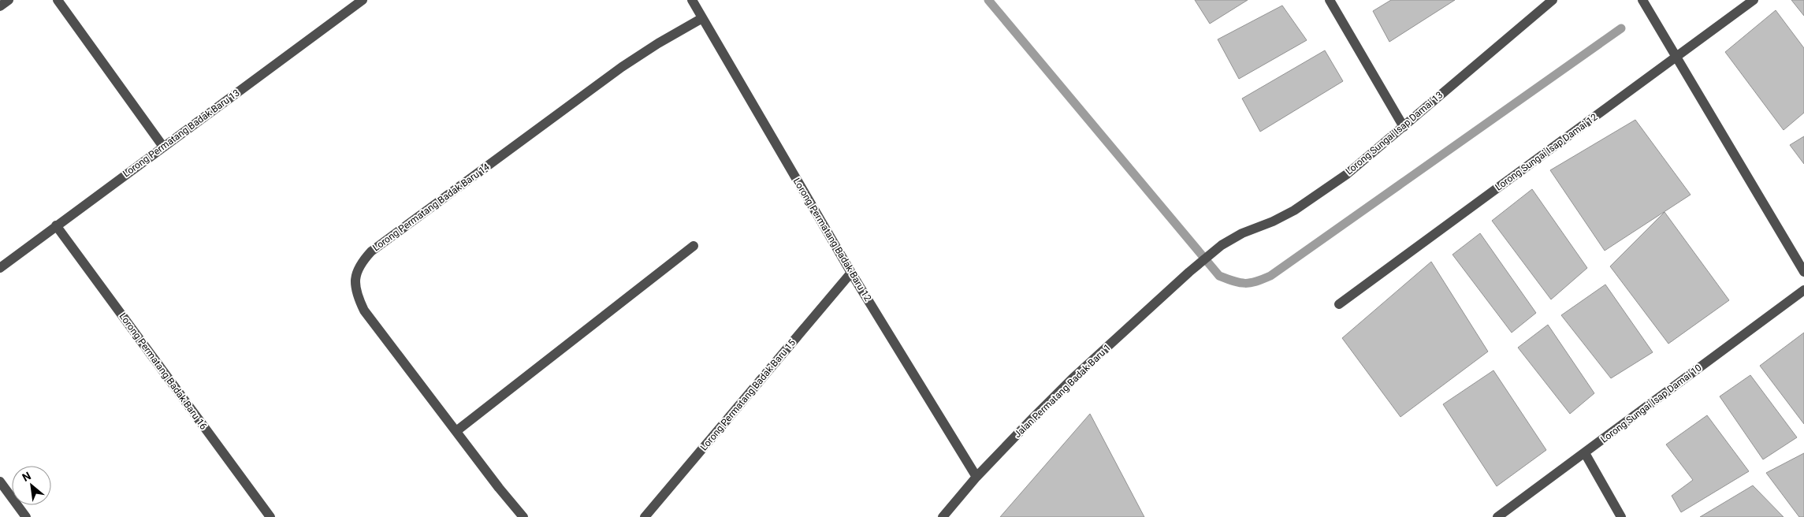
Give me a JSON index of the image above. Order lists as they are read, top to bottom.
{
  "streets": {
    "street": [
      "Lorong Permatang Badak Baru 13",
      "Lorong Sungai Isap Damai 13",
      "Lorong Sungai Isap Damai 12",
      "Lorong Permatang Badak Baru 14",
      "Lorong Permatang Badak Baru 12",
      "Lorong Permatang Badak Baru 16",
      "Jalan Permatang Badak Baru 1",
      "Lorong Permatang Badak Baru 15",
      "Lorong Sungai Isap Damai 10"
    ]
  },
  "crossings": [
    ["Lorong Permatang Badak Baru 13", "Lorong Permatang Badak Baru 16"],
    ["Lorong Sungai Isap Damai 13", "Jalan Permatang Badak Baru 1"],
    ["Lorong Permatang Badak Baru 14", "Lorong Permatang Badak Baru 12"],
    ["Lorong Permatang Badak Baru 12", "Jalan Permatang Badak Baru 1"],
    ["Lorong Permatang Badak Baru 12", "Lorong Permatang Badak Baru 15"]
  ],
  "north": "top left"
}
